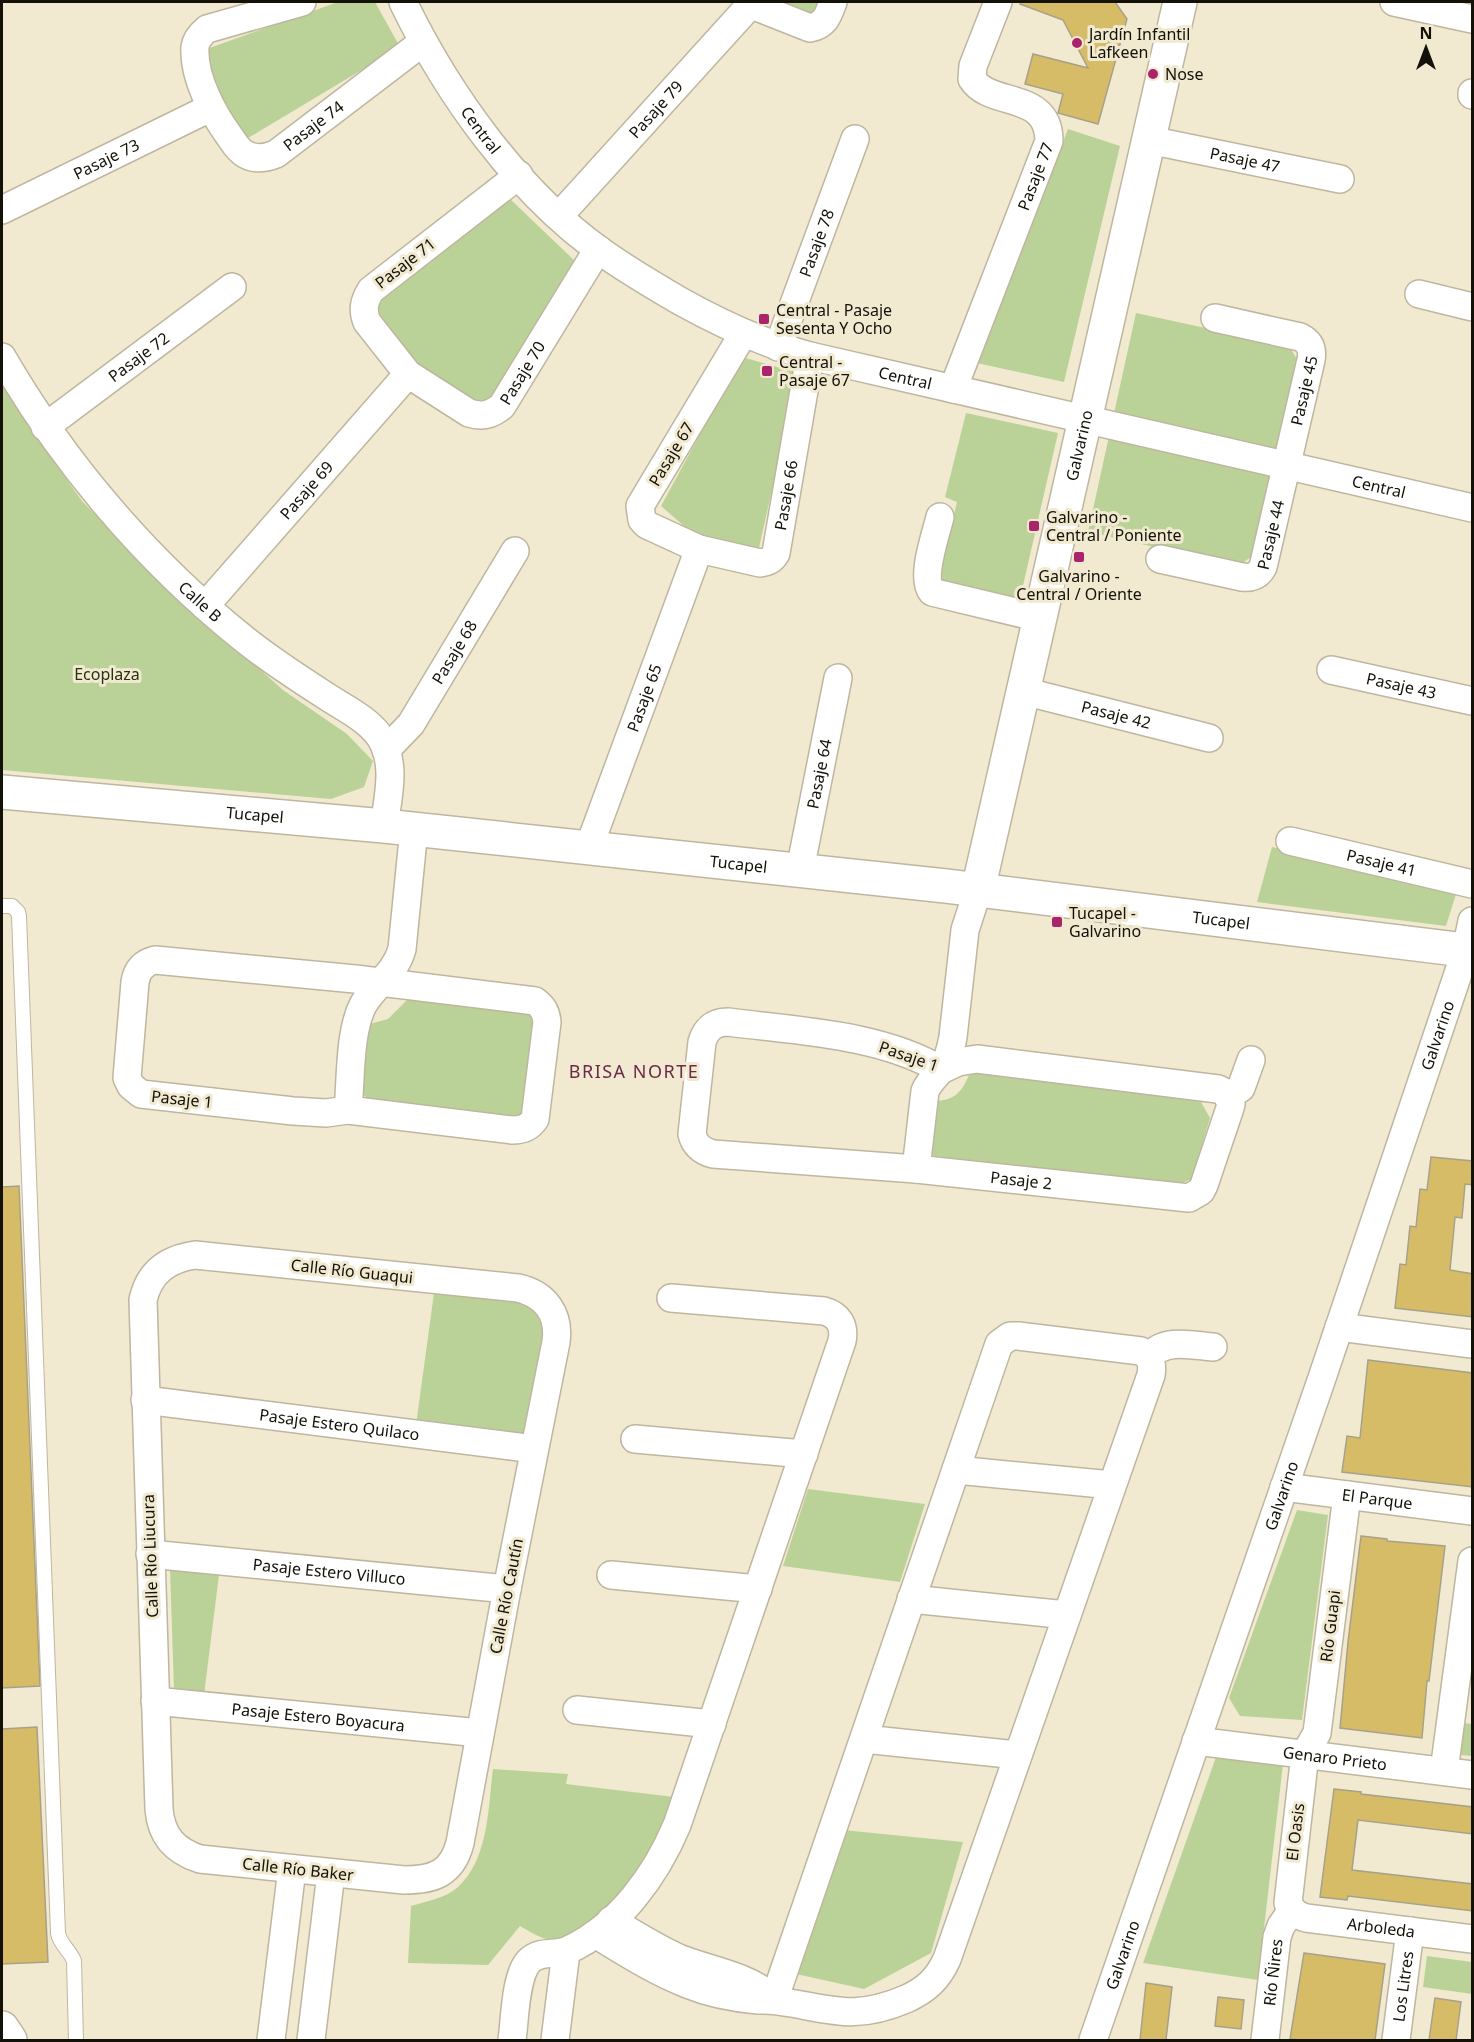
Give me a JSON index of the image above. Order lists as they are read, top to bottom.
{
  "streets": {
    "main road": ["Galvarino", "Tucapel"],
    "street": [
      "Pasaje 79",
      "Pasaje 74",
      "Central",
      "Pasaje 73",
      "Pasaje 47",
      "Pasaje 77",
      "Pasaje 78",
      "Pasaje 71",
      "Pasaje 72",
      "Pasaje 70",
      "Pasaje 45",
      "Pasaje 67",
      "Pasaje 69",
      "Pasaje 66",
      "Pasaje 44",
      "Calle B",
      "Pasaje 68",
      "Pasaje 43",
      "Pasaje 65",
      "Pasaje 42",
      "Pasaje 64",
      "Pasaje 41",
      "Pasaje 1",
      "Pasaje 2",
      "Calle Río Guaqui",
      "Pasaje Estero Quilaco",
      "El Parque",
      "Calle Río Liucura",
      "Pasaje Estero Villuco",
      "Calle Río Cautín",
      "Río Guapi",
      "Pasaje Estero Boyacura",
      "Genaro Prieto",
      "El Oasis",
      "Calle Río Baker",
      "Arboleda",
      "Río Ñires",
      "Los Litres"
    ]
  },
  "crossings": [
    ["Pasaje 79", "Central"],
    ["Pasaje 74", "Central"],
    ["Pasaje 74", "Pasaje 73"],
    ["Central", "Pasaje 77"],
    ["Central", "Pasaje 78"],
    ["Central", "Pasaje 71"],
    ["Central", "Pasaje 70"],
    ["Central", "Pasaje 45"],
    ["Central", "Galvarino"],
    ["Central", "Pasaje 67"],
    ["Central", "Pasaje 66"],
    ["Central", "Pasaje 44"],
    ["Pasaje 47", "Galvarino"],
    ["Pasaje 71", "Pasaje 70"],
    ["Pasaje 71", "Pasaje 69"],
    ["Pasaje 72", "Calle B"],
    ["Pasaje 70", "Pasaje 69"],
    ["Pasaje 45", "Pasaje 44"],
    ["Galvarino", "Pasaje 42"],
    ["Galvarino", "Tucapel"],
    ["Galvarino", "El Parque"],
    ["Galvarino", "Genaro Prieto"],
    ["Pasaje 67", "Pasaje 66"],
    ["Pasaje 67", "Pasaje 65"],
    ["Pasaje 69", "Calle B"],
    ["Pasaje 66", "Pasaje 65"],
    ["Calle B", "Pasaje 68"],
    ["Pasaje 65", "Tucapel"],
    ["Pasaje 64", "Tucapel"],
    ["Pasaje 1", "Pasaje 2"],
    ["Calle Río Guaqui", "Calle Río Liucura"],
    ["Calle Río Guaqui", "Calle Río Cautín"],
    ["Pasaje Estero Quilaco", "Calle Río Liucura"],
    ["Pasaje Estero Quilaco", "Calle Río Cautín"],
    ["El Parque", "Río Guapi"],
    ["Calle Río Liucura", "Pasaje Estero Villuco"],
    ["Calle Río Liucura", "Pasaje Estero Boyacura"],
    ["Calle Río Liucura", "Calle Río Baker"],
    ["Pasaje Estero Villuco", "Calle Río Cautín"],
    ["Calle Río Cautín", "Pasaje Estero Boyacura"],
    ["Calle Río Cautín", "Calle Río Baker"],
    ["Río Guapi", "Genaro Prieto"],
    ["Río Guapi", "El Oasis"],
    ["Genaro Prieto", "El Oasis"],
    ["El Oasis", "Arboleda"],
    ["El Oasis", "Río Ñires"],
    ["Arboleda", "Río Ñires"],
    ["Arboleda", "Los Litres"]
  ],
  "districts": ["BRISA NORTE"],
  "parks": ["Ecoplaza"],
  "places": {
    "other": ["Jardín Infantil Lafkeen", "Nose"],
    "transit": [
      "Central - Pasaje Sesenta Y Ocho",
      "Central - Pasaje 67",
      "Galvarino - Central / Poniente",
      "Galvarino - Central / Oriente",
      "Tucapel - Galvarino"
    ]
  },
  "north": "top"
}
